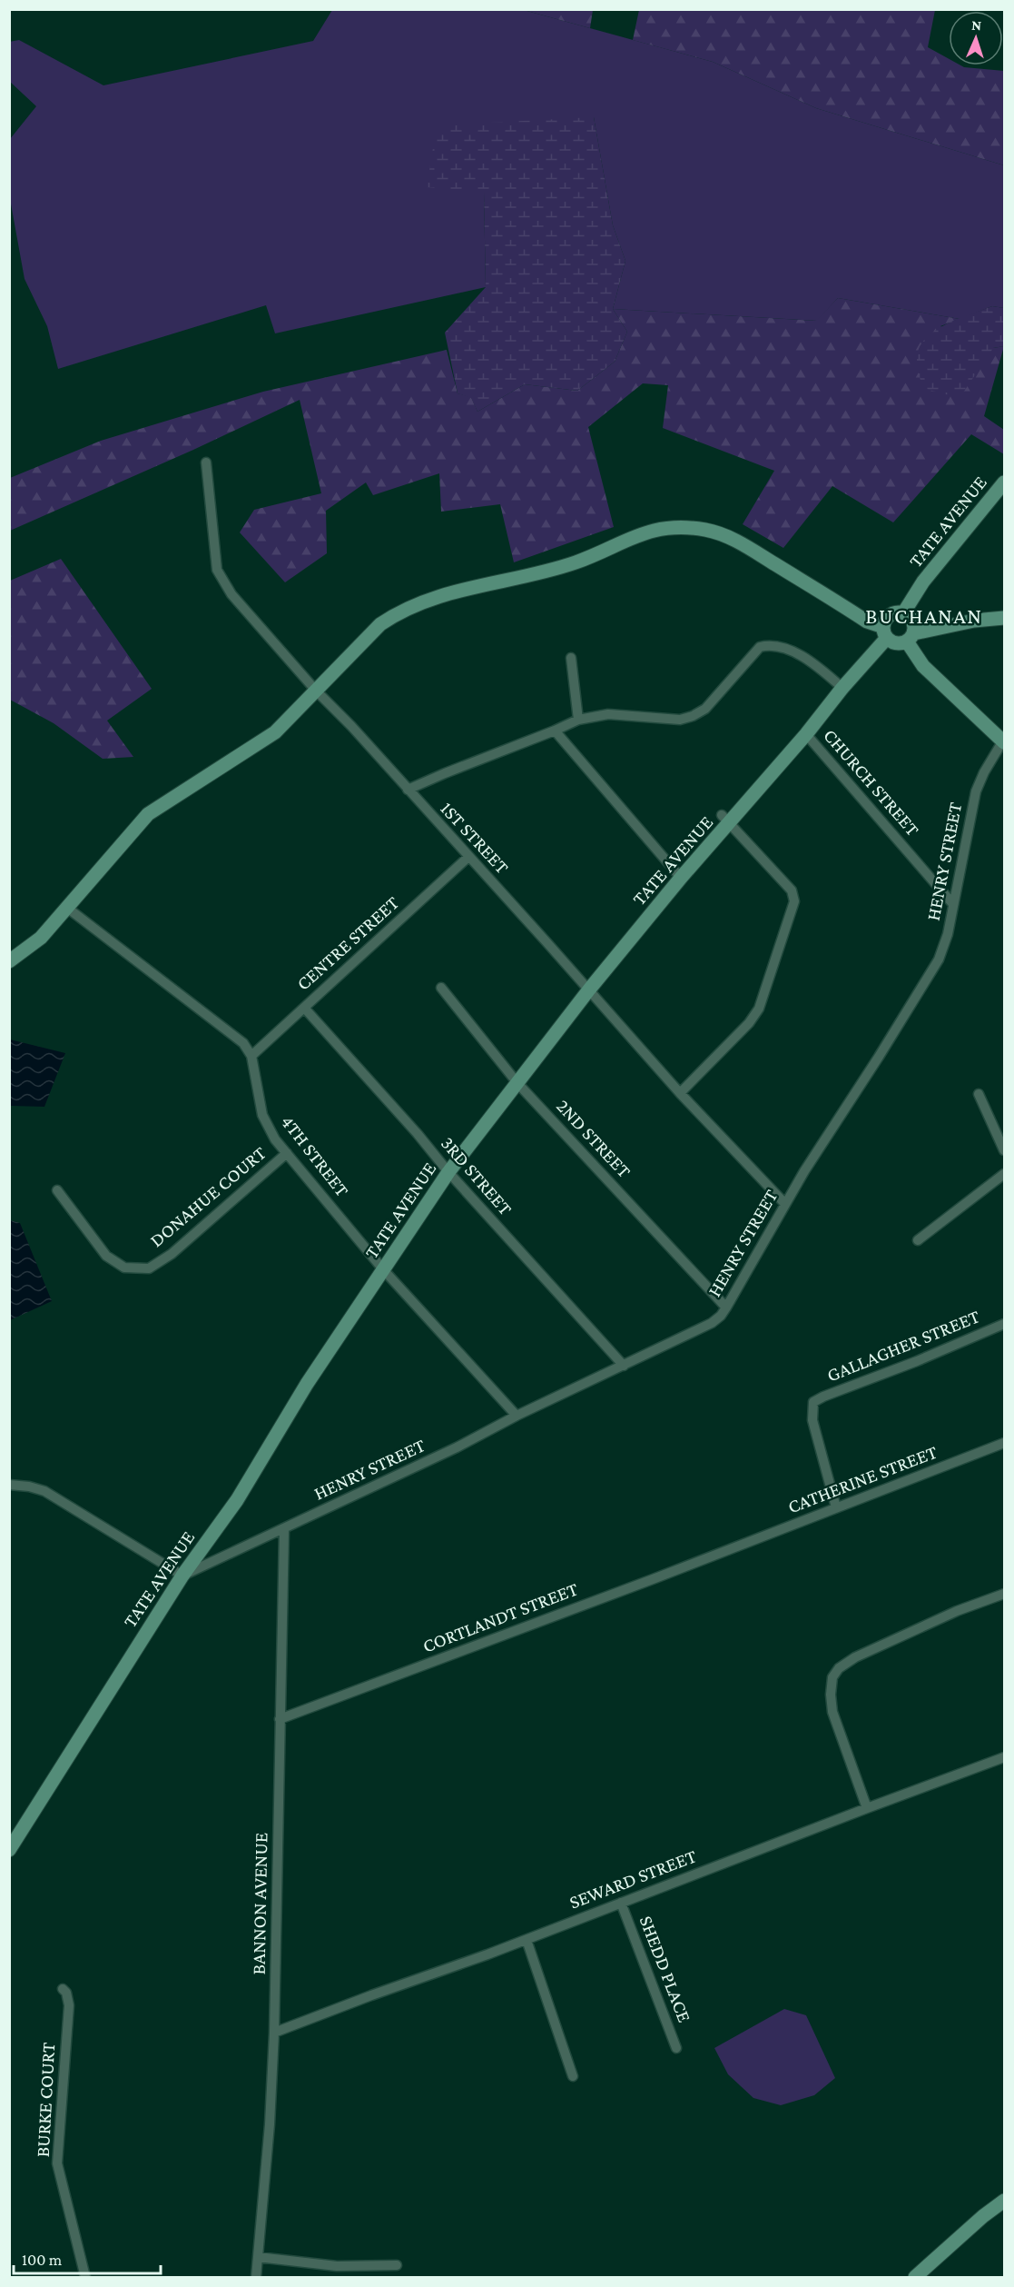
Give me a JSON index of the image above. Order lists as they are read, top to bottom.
{
  "streets": {
    "street": [
      "TATE AVENUE",
      "CHURCH STREET",
      "1ST STREET",
      "HENRY STREET",
      "CENTRE STREET",
      "2ND STREET",
      "4TH STREET",
      "3RD STREET",
      "DONAHUE COURT",
      "GALLAGHER STREET",
      "CATHERINE STREET",
      "CORTLANDT STREET",
      "SEWARD STREET",
      "BANNON AVENUE",
      "SHEDD PLACE",
      "BURKE COURT"
    ]
  },
  "crossings": [
    ["TATE AVENUE", "CHURCH STREET"],
    ["TATE AVENUE", "1ST STREET"],
    ["TATE AVENUE", "HENRY STREET"],
    ["TATE AVENUE", "2ND STREET"],
    ["TATE AVENUE", "4TH STREET"],
    ["TATE AVENUE", "3RD STREET"],
    ["CHURCH STREET", "HENRY STREET"],
    ["1ST STREET", "HENRY STREET"],
    ["1ST STREET", "CENTRE STREET"],
    ["HENRY STREET", "2ND STREET"],
    ["HENRY STREET", "4TH STREET"],
    ["HENRY STREET", "3RD STREET"],
    ["HENRY STREET", "BANNON AVENUE"],
    ["CENTRE STREET", "4TH STREET"],
    ["CENTRE STREET", "3RD STREET"],
    ["4TH STREET", "DONAHUE COURT"],
    ["GALLAGHER STREET", "CATHERINE STREET"],
    ["CATHERINE STREET", "CORTLANDT STREET"],
    ["CORTLANDT STREET", "BANNON AVENUE"],
    ["SEWARD STREET", "BANNON AVENUE"],
    ["SEWARD STREET", "SHEDD PLACE"]
  ],
  "districts": ["BUCHANAN"],
  "scale_bar": "100 m",
  "north": "top"
}
